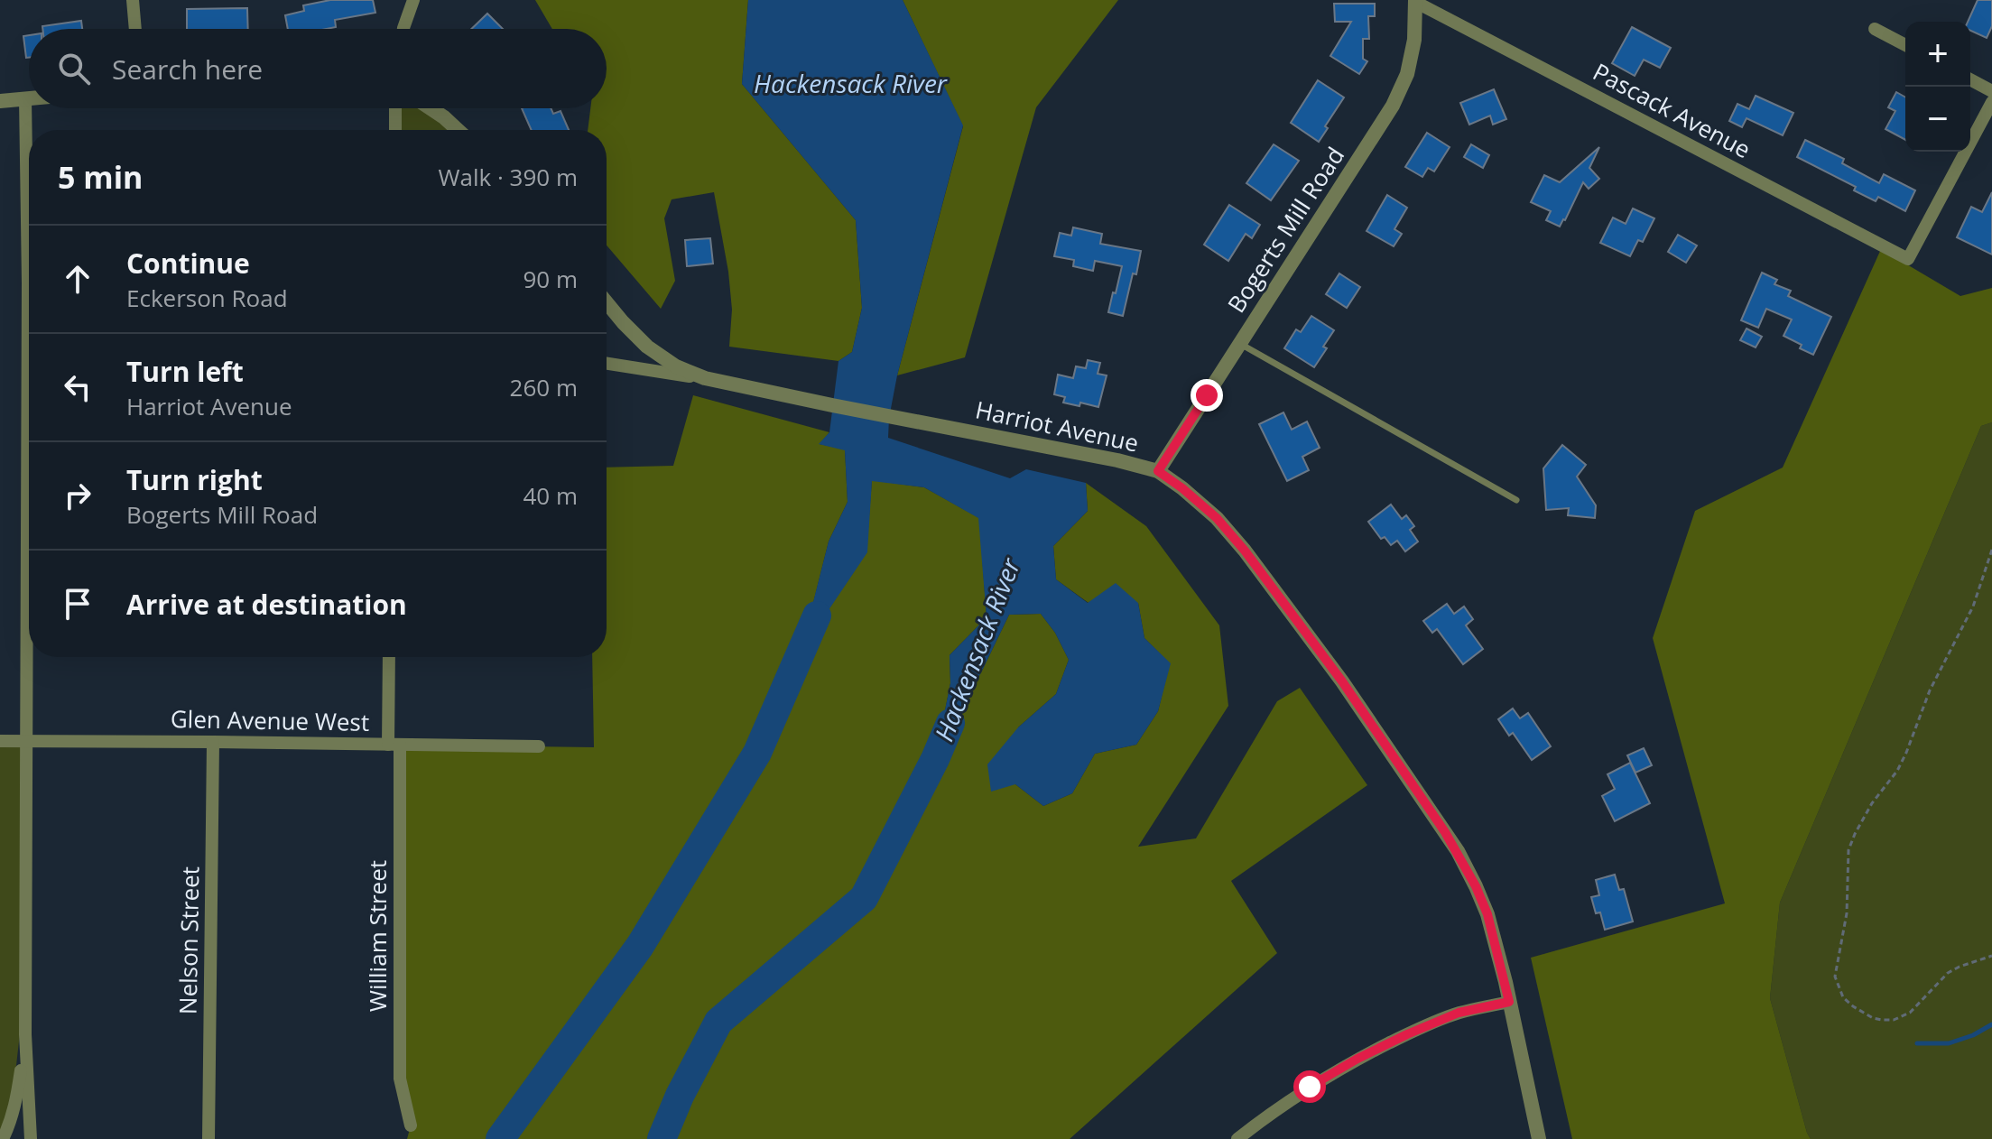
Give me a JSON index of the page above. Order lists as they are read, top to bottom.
{
  "streets": {
    "street": [
      "Pascack Avenue",
      "Bogerts Mill Road",
      "Harriot Avenue",
      "Glen Avenue West",
      "William Street",
      "Nelson Street"
    ]
  },
  "crossings": [
    ["Pascack Avenue", "Bogerts Mill Road"],
    ["Bogerts Mill Road", "Harriot Avenue"],
    ["Glen Avenue West", "William Street"],
    ["Glen Avenue West", "Nelson Street"]
  ],
  "water": ["Hackensack River"],
  "page": {
    "map_buttons": ["+", "−"],
    "search": "Search here",
    "heading": ["5 min", "Walk · 390 m"],
    "list": [
      ["Continue", "Eckerson Road", "90 m"],
      ["Turn left", "Harriot Avenue", "260 m"],
      ["Turn right", "Bogerts Mill Road", "40 m"],
      "Arrive at destination"
    ]
  }
}
